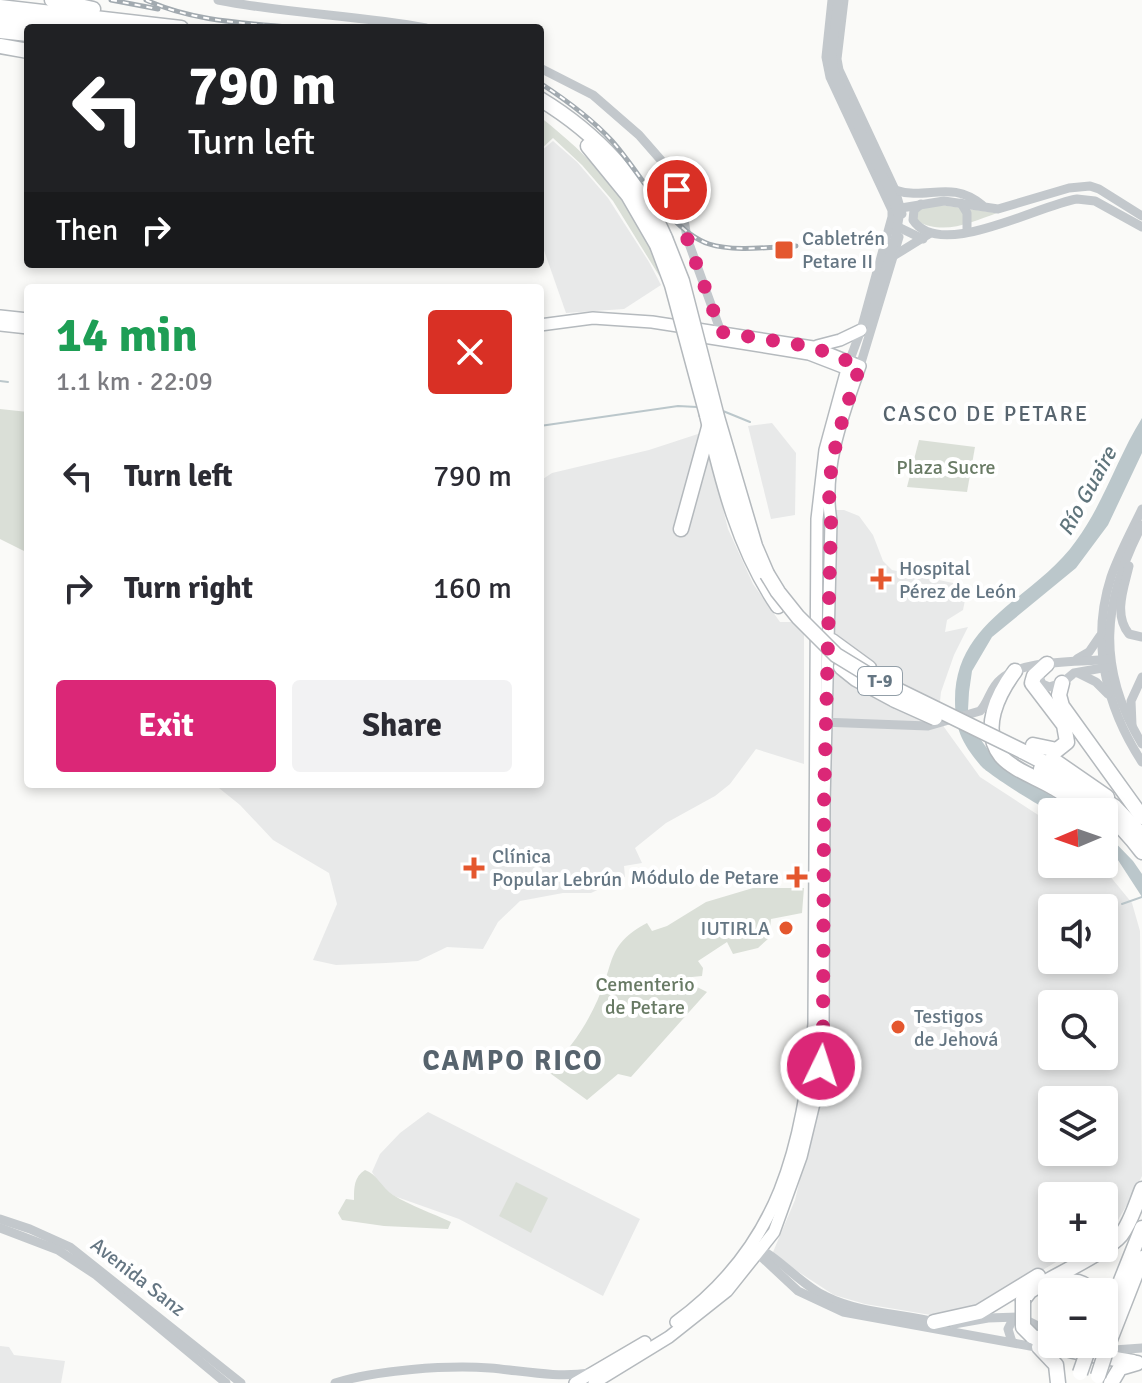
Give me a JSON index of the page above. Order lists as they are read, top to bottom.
{
  "streets": {
    "highway": ["T-9"],
    "street": ["Avenida Sanz"]
  },
  "districts": ["CASCO DE PETARE", "CAMPO RICO"],
  "water": ["Río Guaire"],
  "parks": ["Plaza Sucre", "Cementerio de Petare"],
  "places": {
    "transit": ["Cabletrén Petare II"],
    "health": ["Hospital Pérez de León", "Clínica Popular Lebrún", "Módulo de Petare"],
    "other": ["IUTIRLA", "Testigos de Jehová"]
  },
  "north": "left",
  "page": {
    "turn": ["790 m", "Turn left"],
    "then": "Then",
    "heading": ["14 min", "1.1 km · 22:09"],
    "list": [
      {
        "name": "Turn left",
        "value": "790 m"
      },
      {
        "name": "Turn right",
        "value": "160 m"
      }
    ],
    "buttons": ["Exit", "Share"],
    "map_buttons": ["+", "−"]
  }
}
